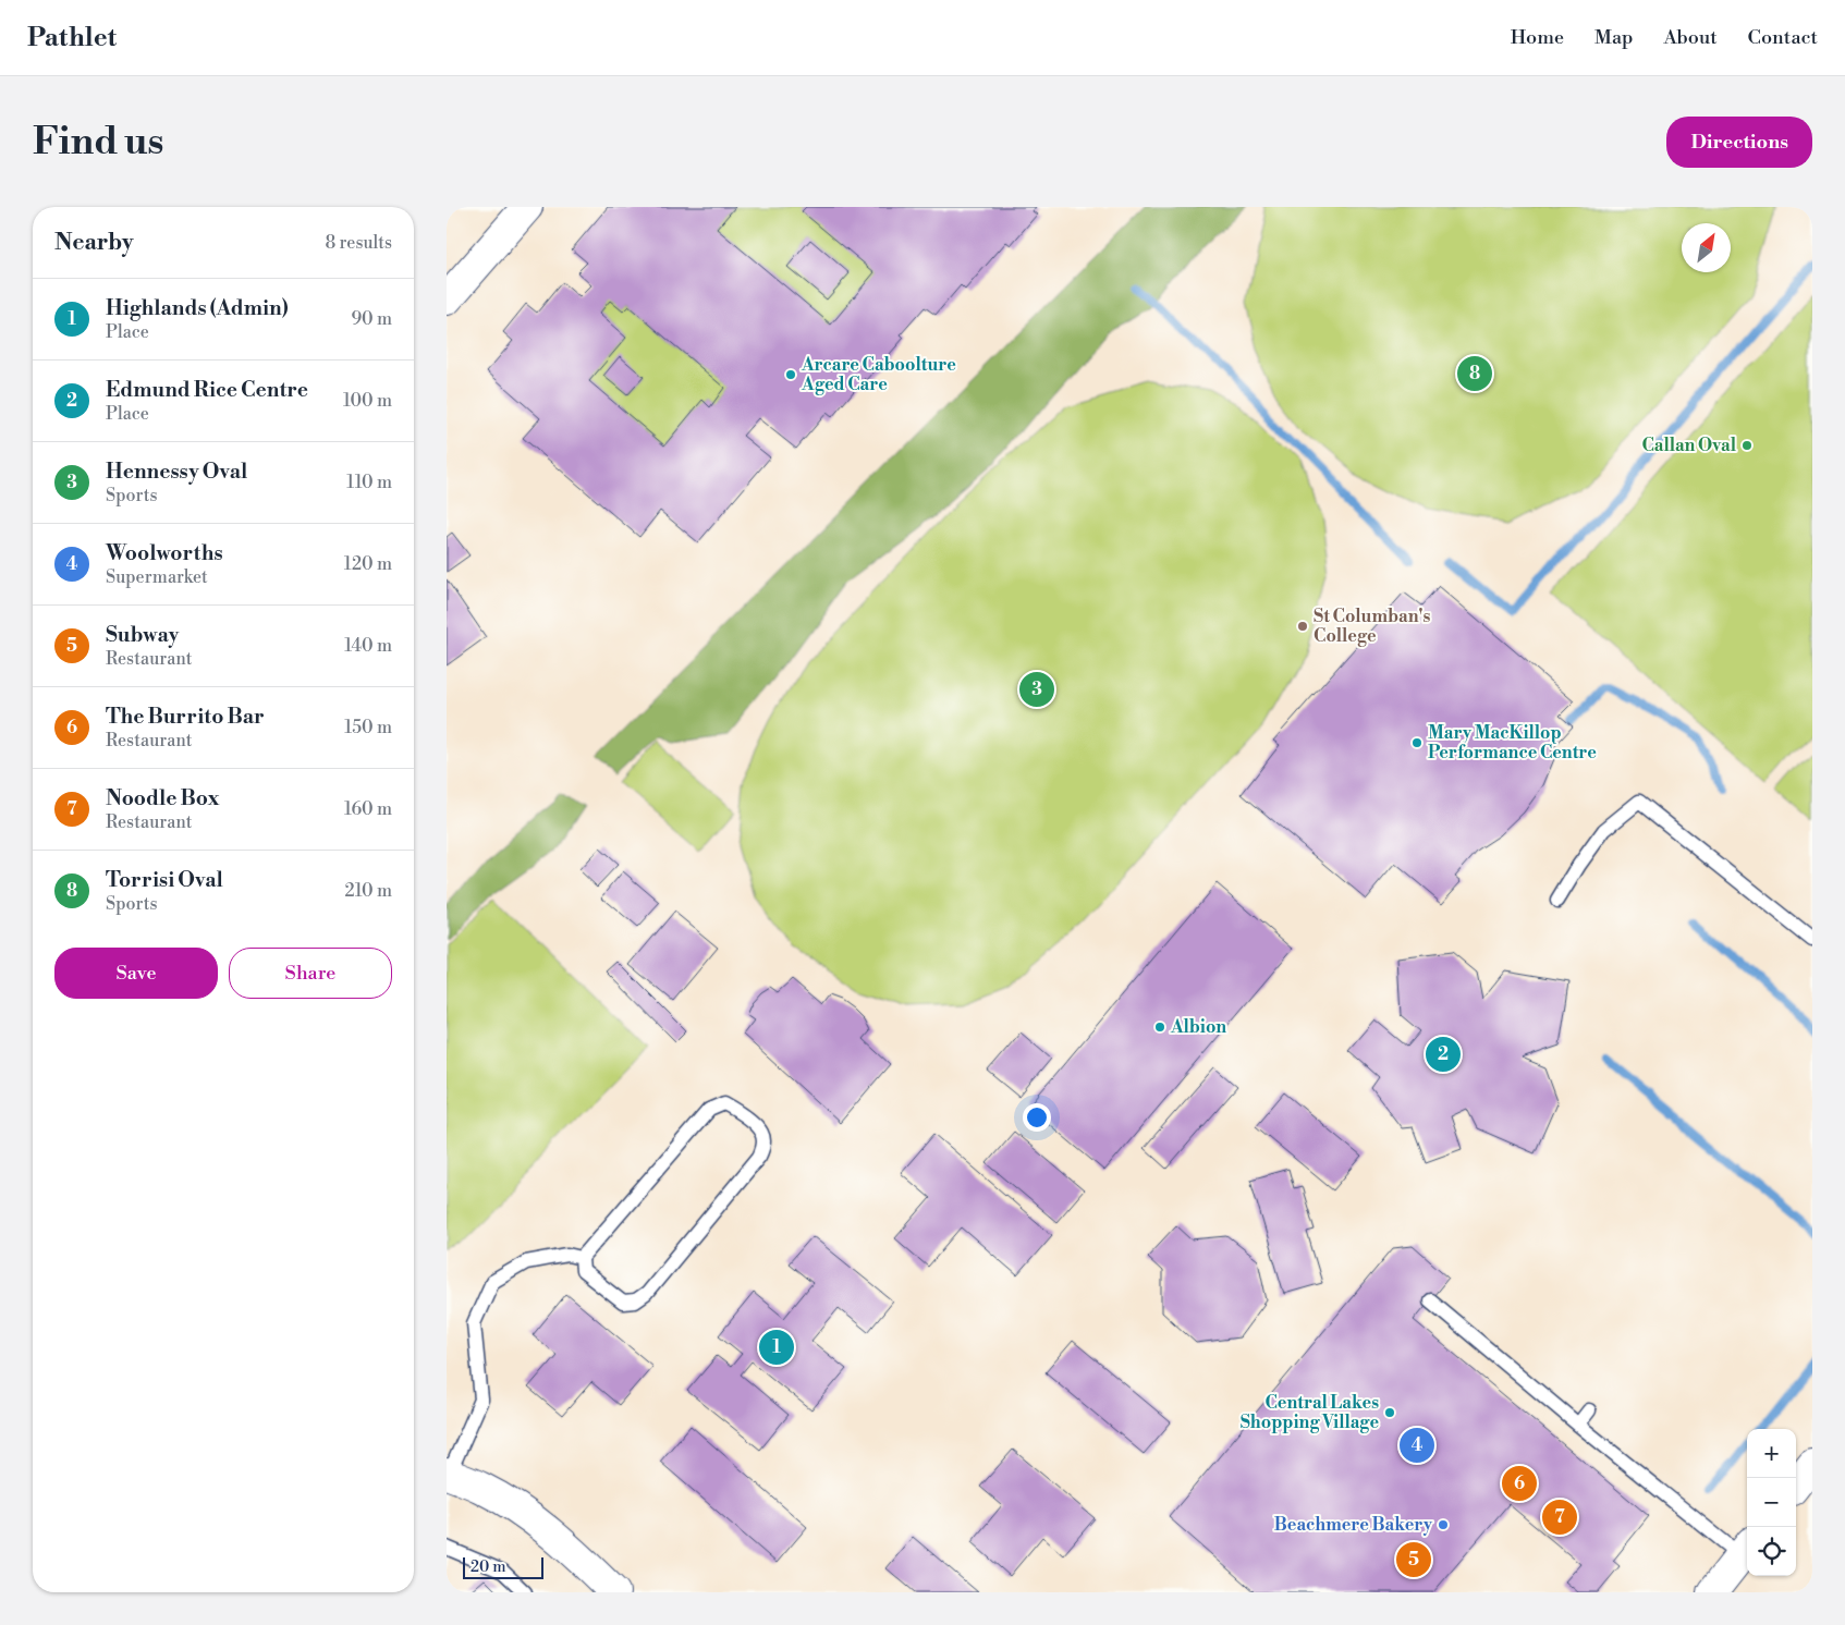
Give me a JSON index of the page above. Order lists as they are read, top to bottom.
{
  "places": [
    "Arcare Caboolture Aged Care",
    "Callan Oval",
    "St Columban's College",
    "Mary MacKillop Performance Centre",
    "Albion",
    "Central Lakes Shopping Village",
    "Beachmere Bakery"
  ],
  "scale_bar": "20 m",
  "north": "top right",
  "page": {
    "header": "Pathlet",
    "nav": [
      "Home",
      "Map",
      "About",
      "Contact"
    ],
    "buttons": [
      "Directions",
      ["Save", "Share"]
    ],
    "title": "Find us",
    "heading": ["Nearby", "8 results"],
    "list": [
      {
        "mark": "1",
        "name": "Highlands (Admin)",
        "note": "Place",
        "value": "90 m"
      },
      {
        "mark": "2",
        "name": "Edmund Rice Centre",
        "note": "Place",
        "value": "100 m"
      },
      {
        "mark": "3",
        "name": "Hennessy Oval",
        "note": "Sports",
        "value": "110 m"
      },
      {
        "mark": "4",
        "name": "Woolworths",
        "note": "Supermarket",
        "value": "120 m"
      },
      {
        "mark": "5",
        "name": "Subway",
        "note": "Restaurant",
        "value": "140 m"
      },
      {
        "mark": "6",
        "name": "The Burrito Bar",
        "note": "Restaurant",
        "value": "150 m"
      },
      {
        "mark": "7",
        "name": "Noodle Box",
        "note": "Restaurant",
        "value": "160 m"
      },
      {
        "mark": "8",
        "name": "Torrisi Oval",
        "note": "Sports",
        "value": "210 m"
      }
    ],
    "pins": [
      "8",
      "3",
      "2",
      "1",
      "4",
      "6",
      "7",
      "5"
    ],
    "map_buttons": ["+", "−"],
    "scale": "20 m"
  }
}
